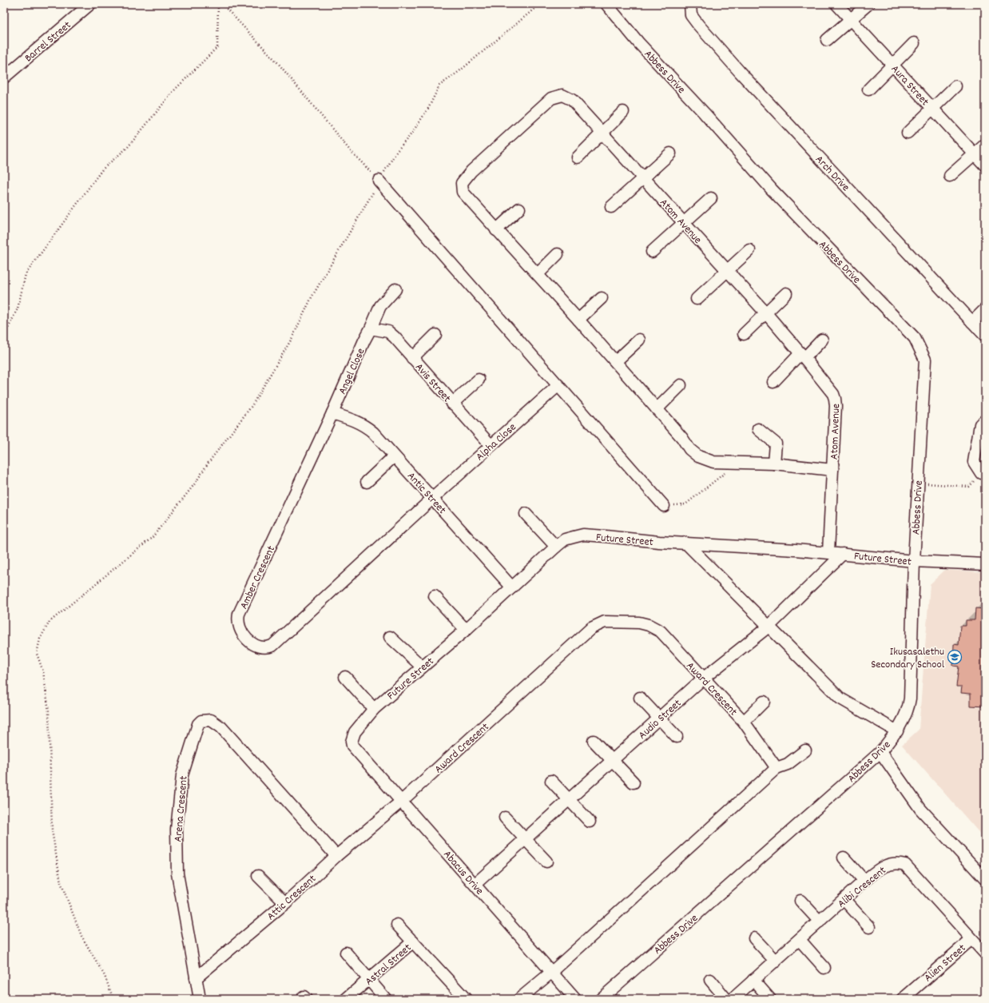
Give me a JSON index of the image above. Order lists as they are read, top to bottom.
{
  "streets": {
    "street": [
      "Barrel Street",
      "Abbess Drive",
      "Aura Street",
      "Arch Drive",
      "Atom Avenue",
      "Angel Close",
      "Avis Street",
      "Alpha Close",
      "Antic Street",
      "Future Street",
      "Amber Crescent",
      "Award Crescent",
      "Audio Street",
      "Arena Crescent",
      "Abacus Drive",
      "Alibi Crescent",
      "Attic Crescent",
      "Alien Street",
      "Astral Street"
    ]
  },
  "crossings": [
    ["Abbess Drive", "Future Street"],
    ["Angel Close", "Avis Street"],
    ["Angel Close", "Antic Street"],
    ["Angel Close", "Amber Crescent"],
    ["Avis Street", "Alpha Close"],
    ["Alpha Close", "Antic Street"],
    ["Alpha Close", "Amber Crescent"],
    ["Antic Street", "Future Street"],
    ["Antic Street", "Amber Crescent"],
    ["Future Street", "Audio Street"],
    ["Future Street", "Abacus Drive"],
    ["Award Crescent", "Audio Street"],
    ["Award Crescent", "Abacus Drive"],
    ["Award Crescent", "Attic Crescent"],
    ["Audio Street", "Abacus Drive"],
    ["Arena Crescent", "Attic Crescent"],
    ["Abacus Drive", "Attic Crescent"],
    ["Alibi Crescent", "Alien Street"]
  ],
  "places": {
    "school or university": ["Ikusasalethu Secondary School"]
  }
}
